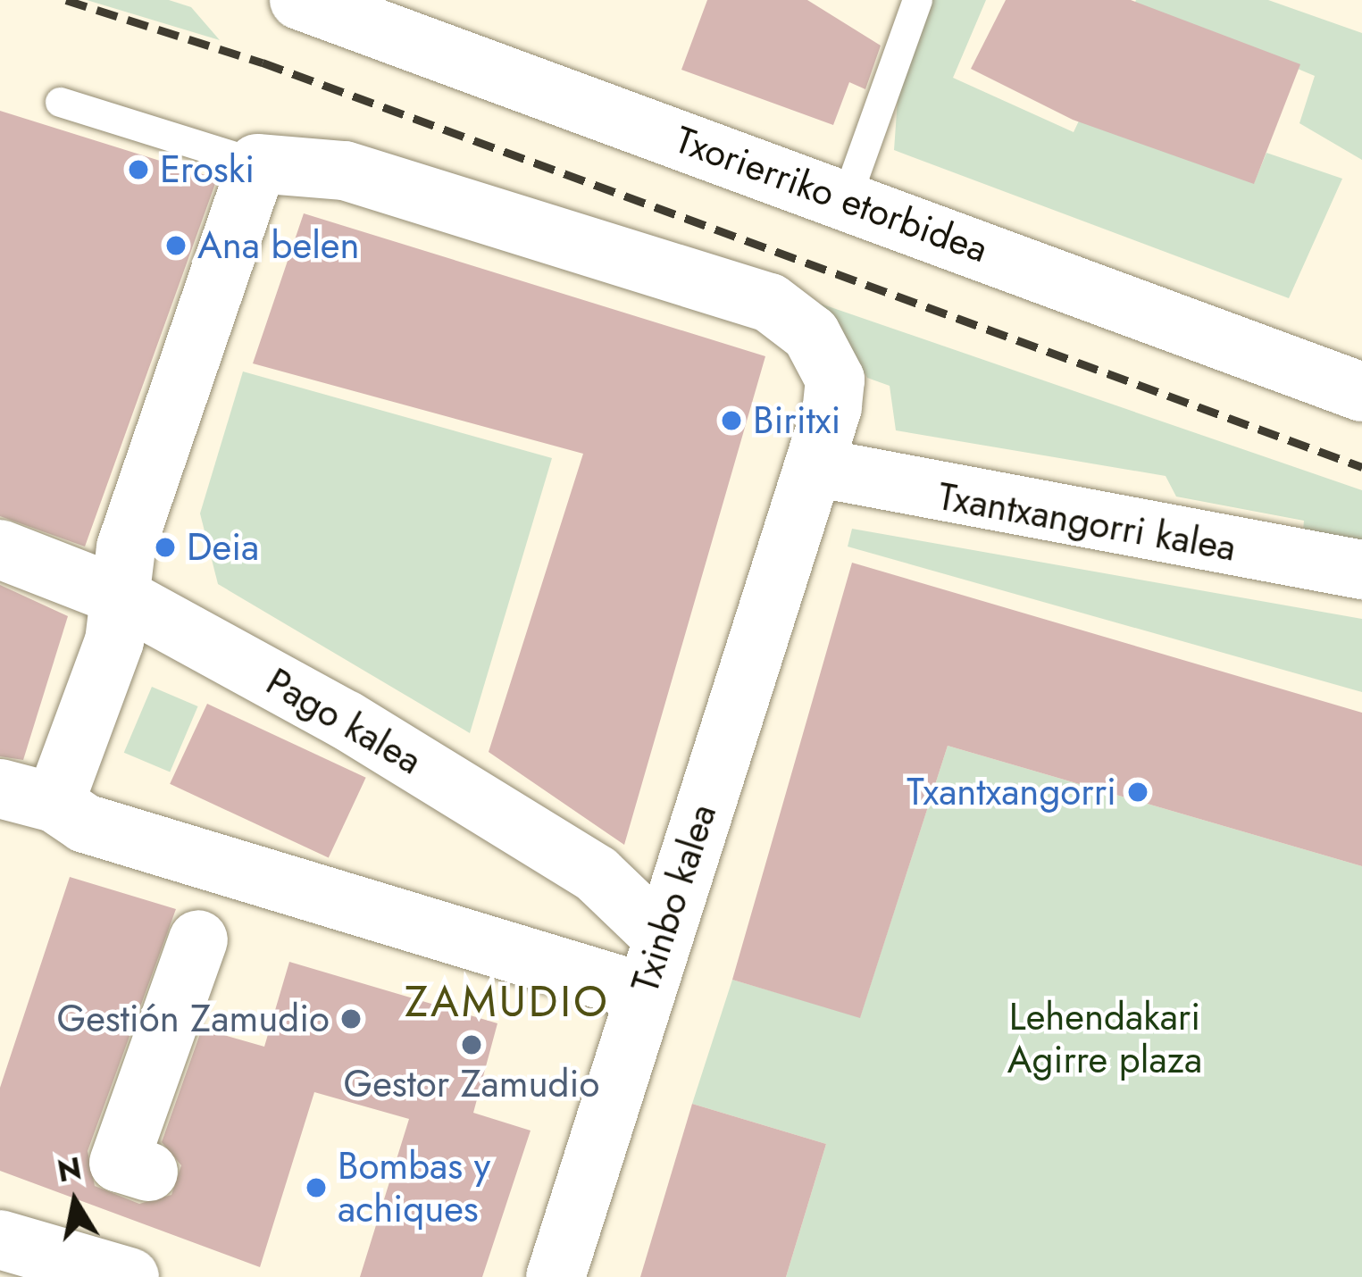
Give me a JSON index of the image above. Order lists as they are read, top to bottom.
{
  "streets": {
    "street": [
      "Txorierriko etorbidea",
      "Txantxangorri kalea",
      "Pago kalea",
      "Txinbo kalea"
    ]
  },
  "crossings": [
    ["Txantxangorri kalea", "Txinbo kalea"],
    ["Pago kalea", "Txinbo kalea"]
  ],
  "districts": ["ZAMUDIO"],
  "parks": ["Lehendakari Agirre plaza"],
  "places": [
    "Eroski",
    "Ana belen",
    "Biritxi",
    "Deia",
    "Txantxangorri",
    "Gestión Zamudio",
    "Gestor Zamudio",
    "Bombas y achiques"
  ],
  "north": "top"
}
